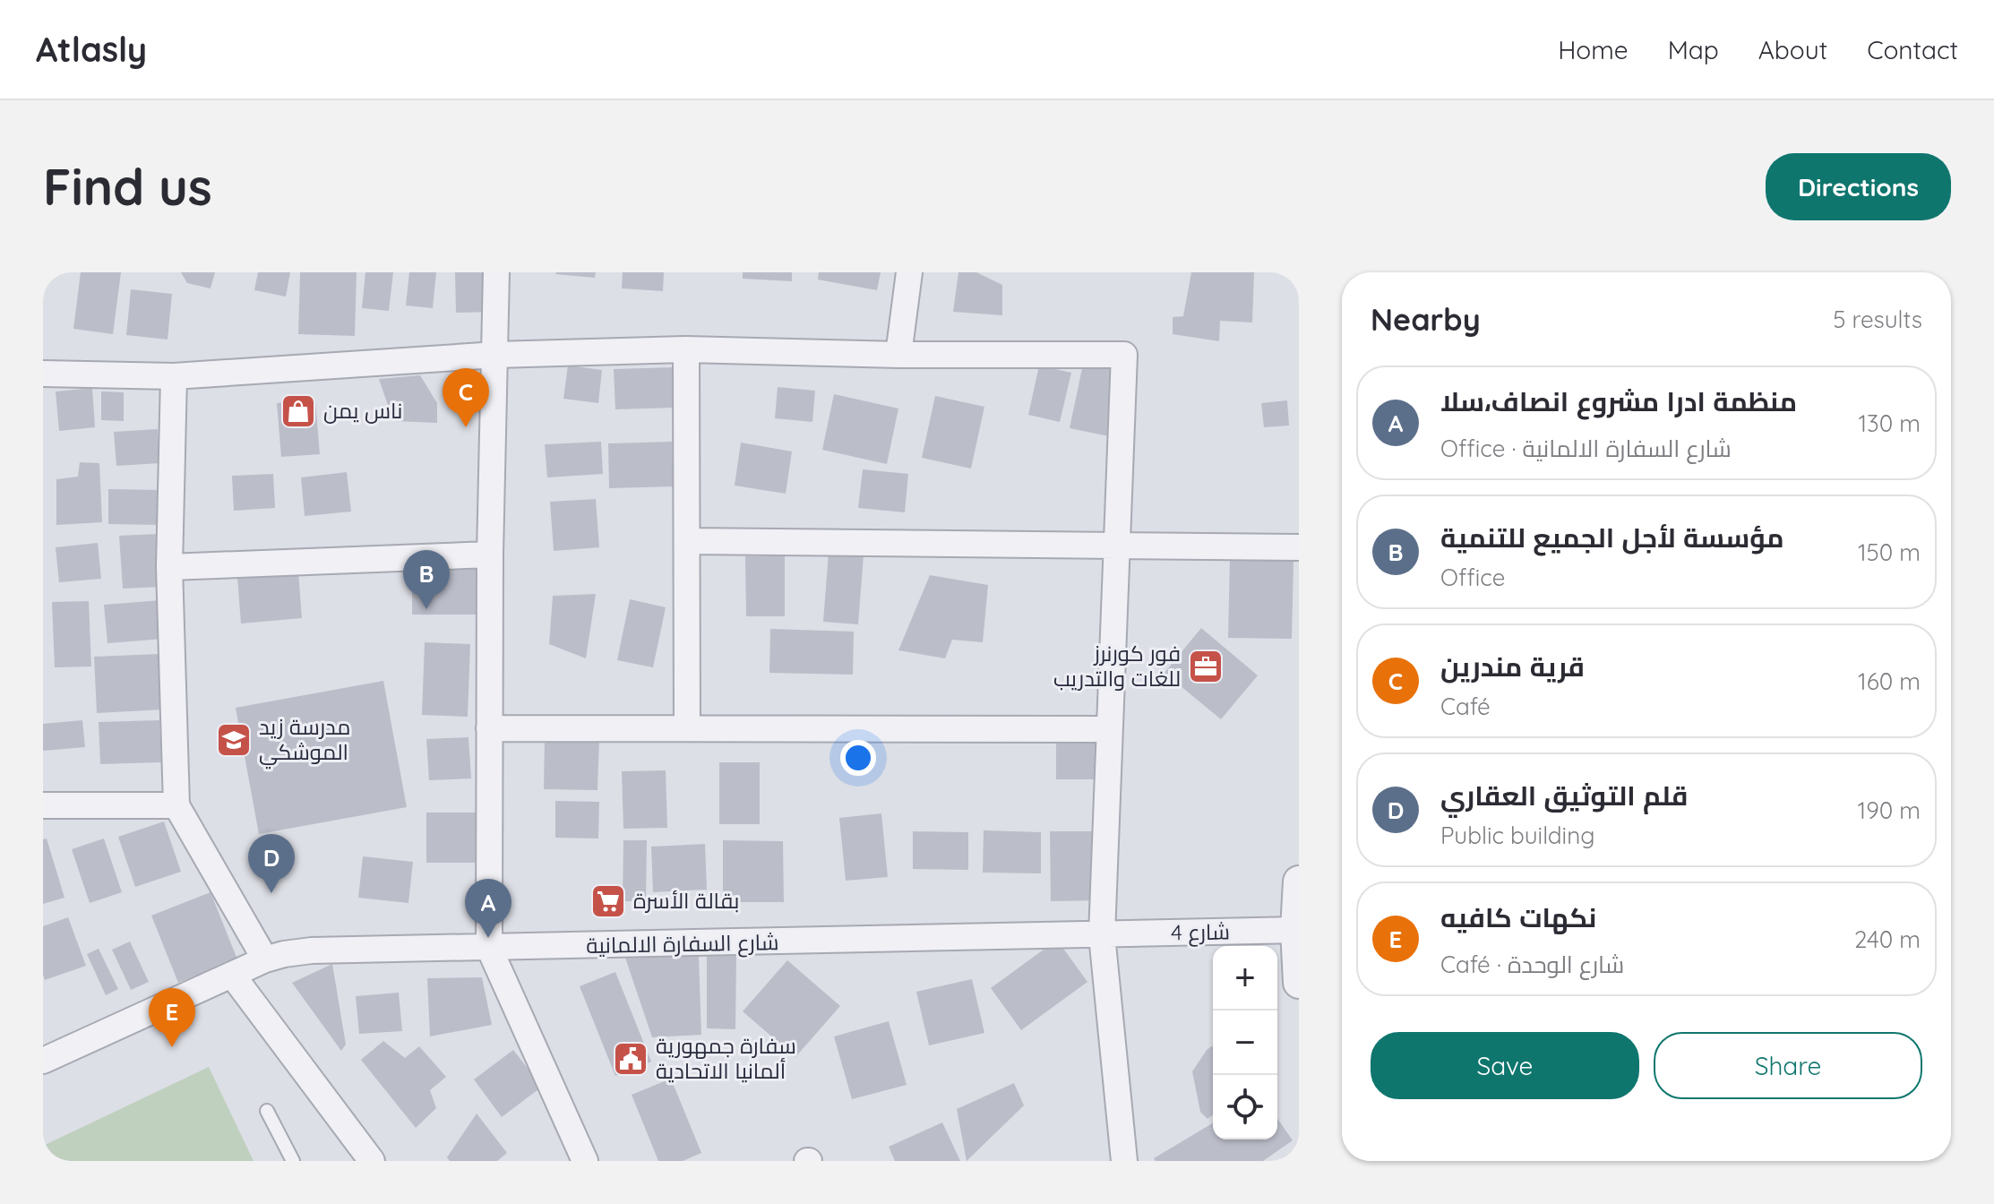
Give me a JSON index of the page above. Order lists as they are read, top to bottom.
{
  "streets": {
    "street": ["شارع 4", "شارع السفارة الالمانية"]
  },
  "crossings": [
    ["شارع 4", "شارع السفارة الالمانية"]
  ],
  "places": {
    "shop": ["ناس يمن"],
    "office": ["فور كورنرز للغات والتدريب"],
    "school or university": ["مدرسة زيد الموشكي"],
    "supermarket": ["بقالة الأسرة"],
    "public building": ["سفارة جمهورية ألمانيا الاتحادية"]
  },
  "page": {
    "header": "Atlasly",
    "nav": [
      "Home",
      "Map",
      "About",
      "Contact"
    ],
    "buttons": [
      "Directions",
      ["Save", "Share"]
    ],
    "title": "Find us",
    "heading": ["Nearby", "5 results"],
    "list": [
      {
        "mark": "A",
        "name": "منظمة ادرا مشروع انصاف،سلا",
        "note": "Office · شارع السفارة الالمانية",
        "value": "130 m"
      },
      {
        "mark": "B",
        "name": "مؤسسة لأجل الجميع للتنمية",
        "note": "Office",
        "value": "150 m"
      },
      {
        "mark": "C",
        "name": "قرية مندرين",
        "note": "Café",
        "value": "160 m"
      },
      {
        "mark": "D",
        "name": "قلم التوثيق العقاري",
        "note": "Public building",
        "value": "190 m"
      },
      {
        "mark": "E",
        "name": "نكهات كافيه",
        "note": "Café · شارع الوحدة",
        "value": "240 m"
      }
    ],
    "pins": [
      "C",
      "B",
      "D",
      "A",
      "E"
    ],
    "map_buttons": ["+", "−"]
  }
}
